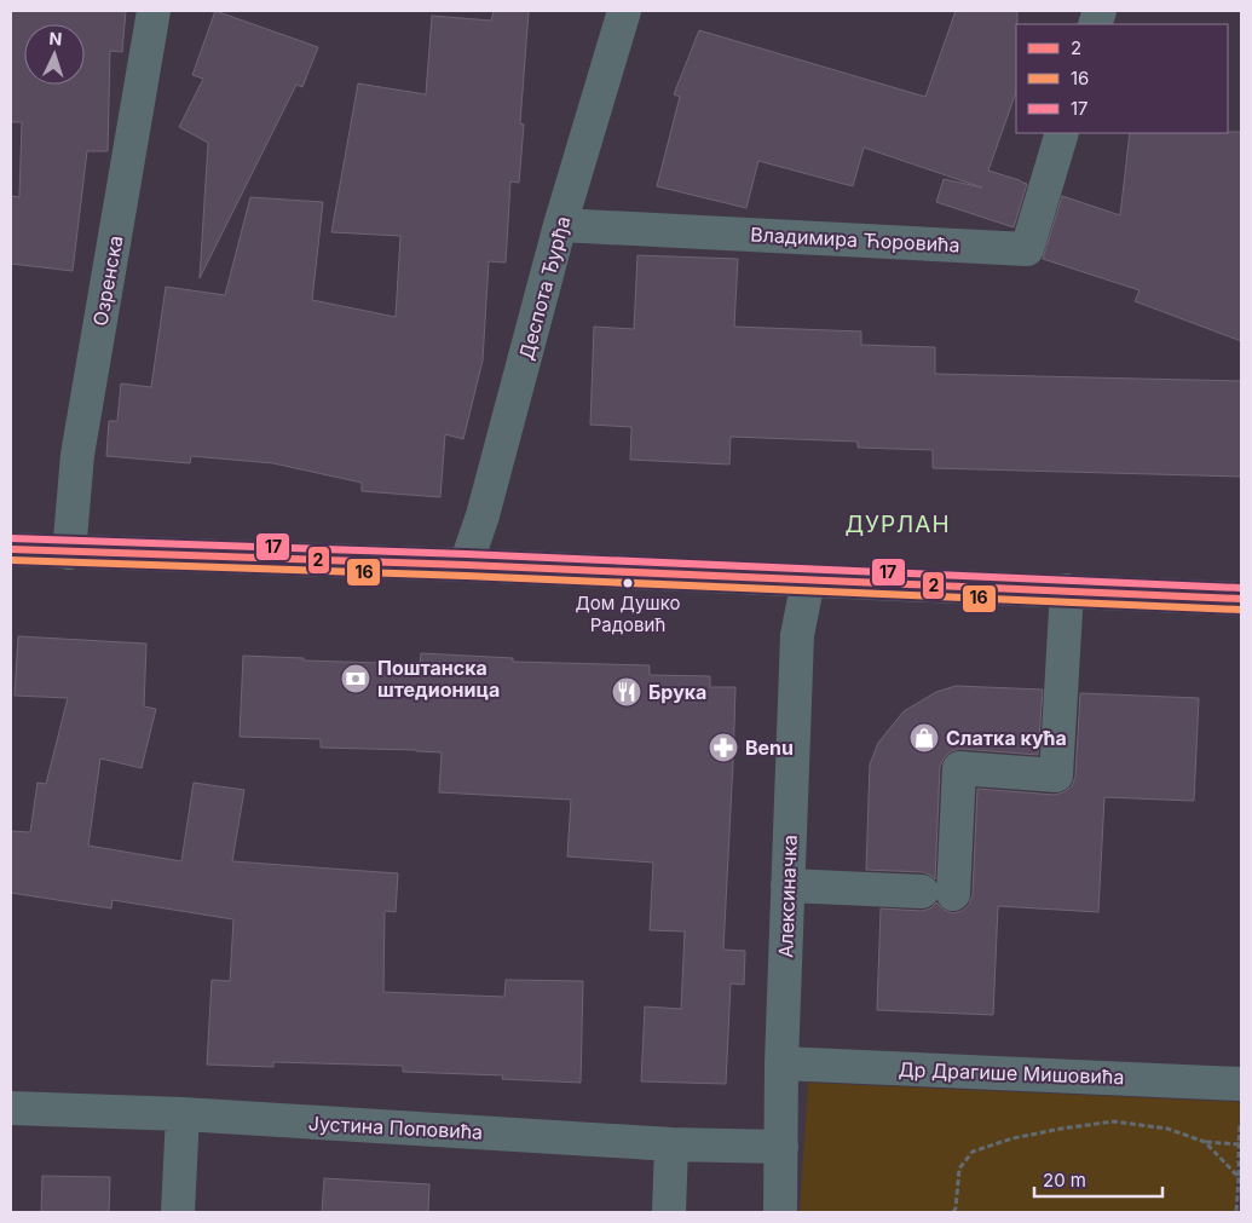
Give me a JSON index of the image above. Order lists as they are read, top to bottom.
{
  "streets": {
    "street": [
      "Владимира Ћоровића",
      "Озренска",
      "Деспота Ђурђа",
      "Алексиначка",
      "Др Драгише Мишовића",
      "Јустина Поповића"
    ]
  },
  "crossings": [
    ["Владимира Ћоровића", "Деспота Ђурђа"],
    ["Алексиначка", "Др Драгише Мишовића"],
    ["Алексиначка", "Јустина Поповића"]
  ],
  "districts": ["ДУРЛАН"],
  "places": {
    "other": ["Дом Душко Радовић"],
    "bank": ["Поштанска штедионица"],
    "restaurant": ["Брука"],
    "shop": ["Слатка кућа"],
    "pharmacy": ["Benu"]
  },
  "lines": ["transit line 17", "transit line 2", "transit line 16"],
  "legend": ["2", "16", "17"],
  "scale_bar": "20 m",
  "north": "top"
}
